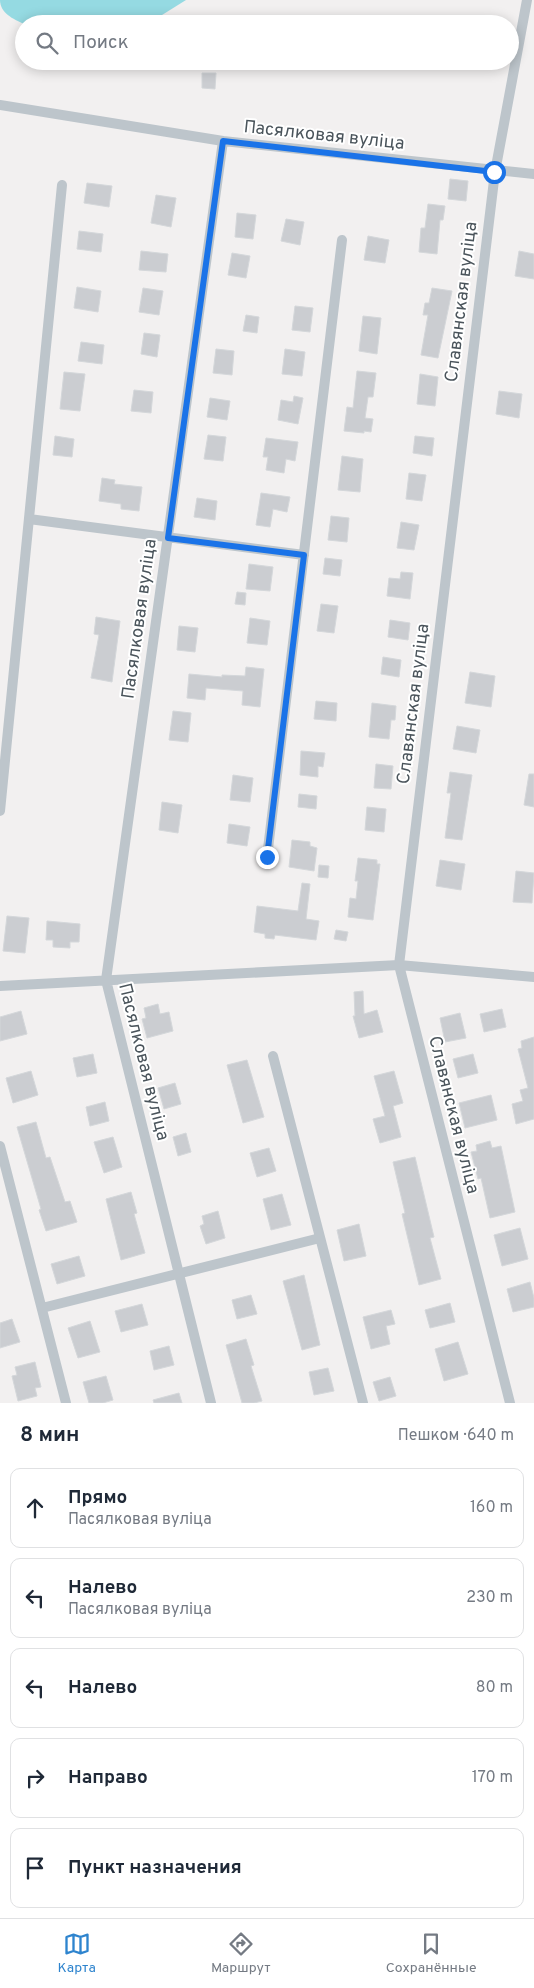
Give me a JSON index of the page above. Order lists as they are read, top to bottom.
{
  "streets": {
    "street": ["Пасялковая вуліца", "Славянская вуліца"]
  },
  "crossings": [
    ["Пасялковая вуліца", "Славянская вуліца"]
  ],
  "page": {
    "search": "Поиск",
    "heading": ["8 мин", "Пешком · 640 m"],
    "list": [
      ["Прямо", "Пасялковая вуліца", "160 m"],
      ["Налево", "Пасялковая вуліца", "230 m"],
      ["Налево", "80 m"],
      ["Направо", "170 m"],
      "Пункт назначения"
    ],
    "nav": ["Карта", "Маршрут", "Сохранённые"]
  }
}
